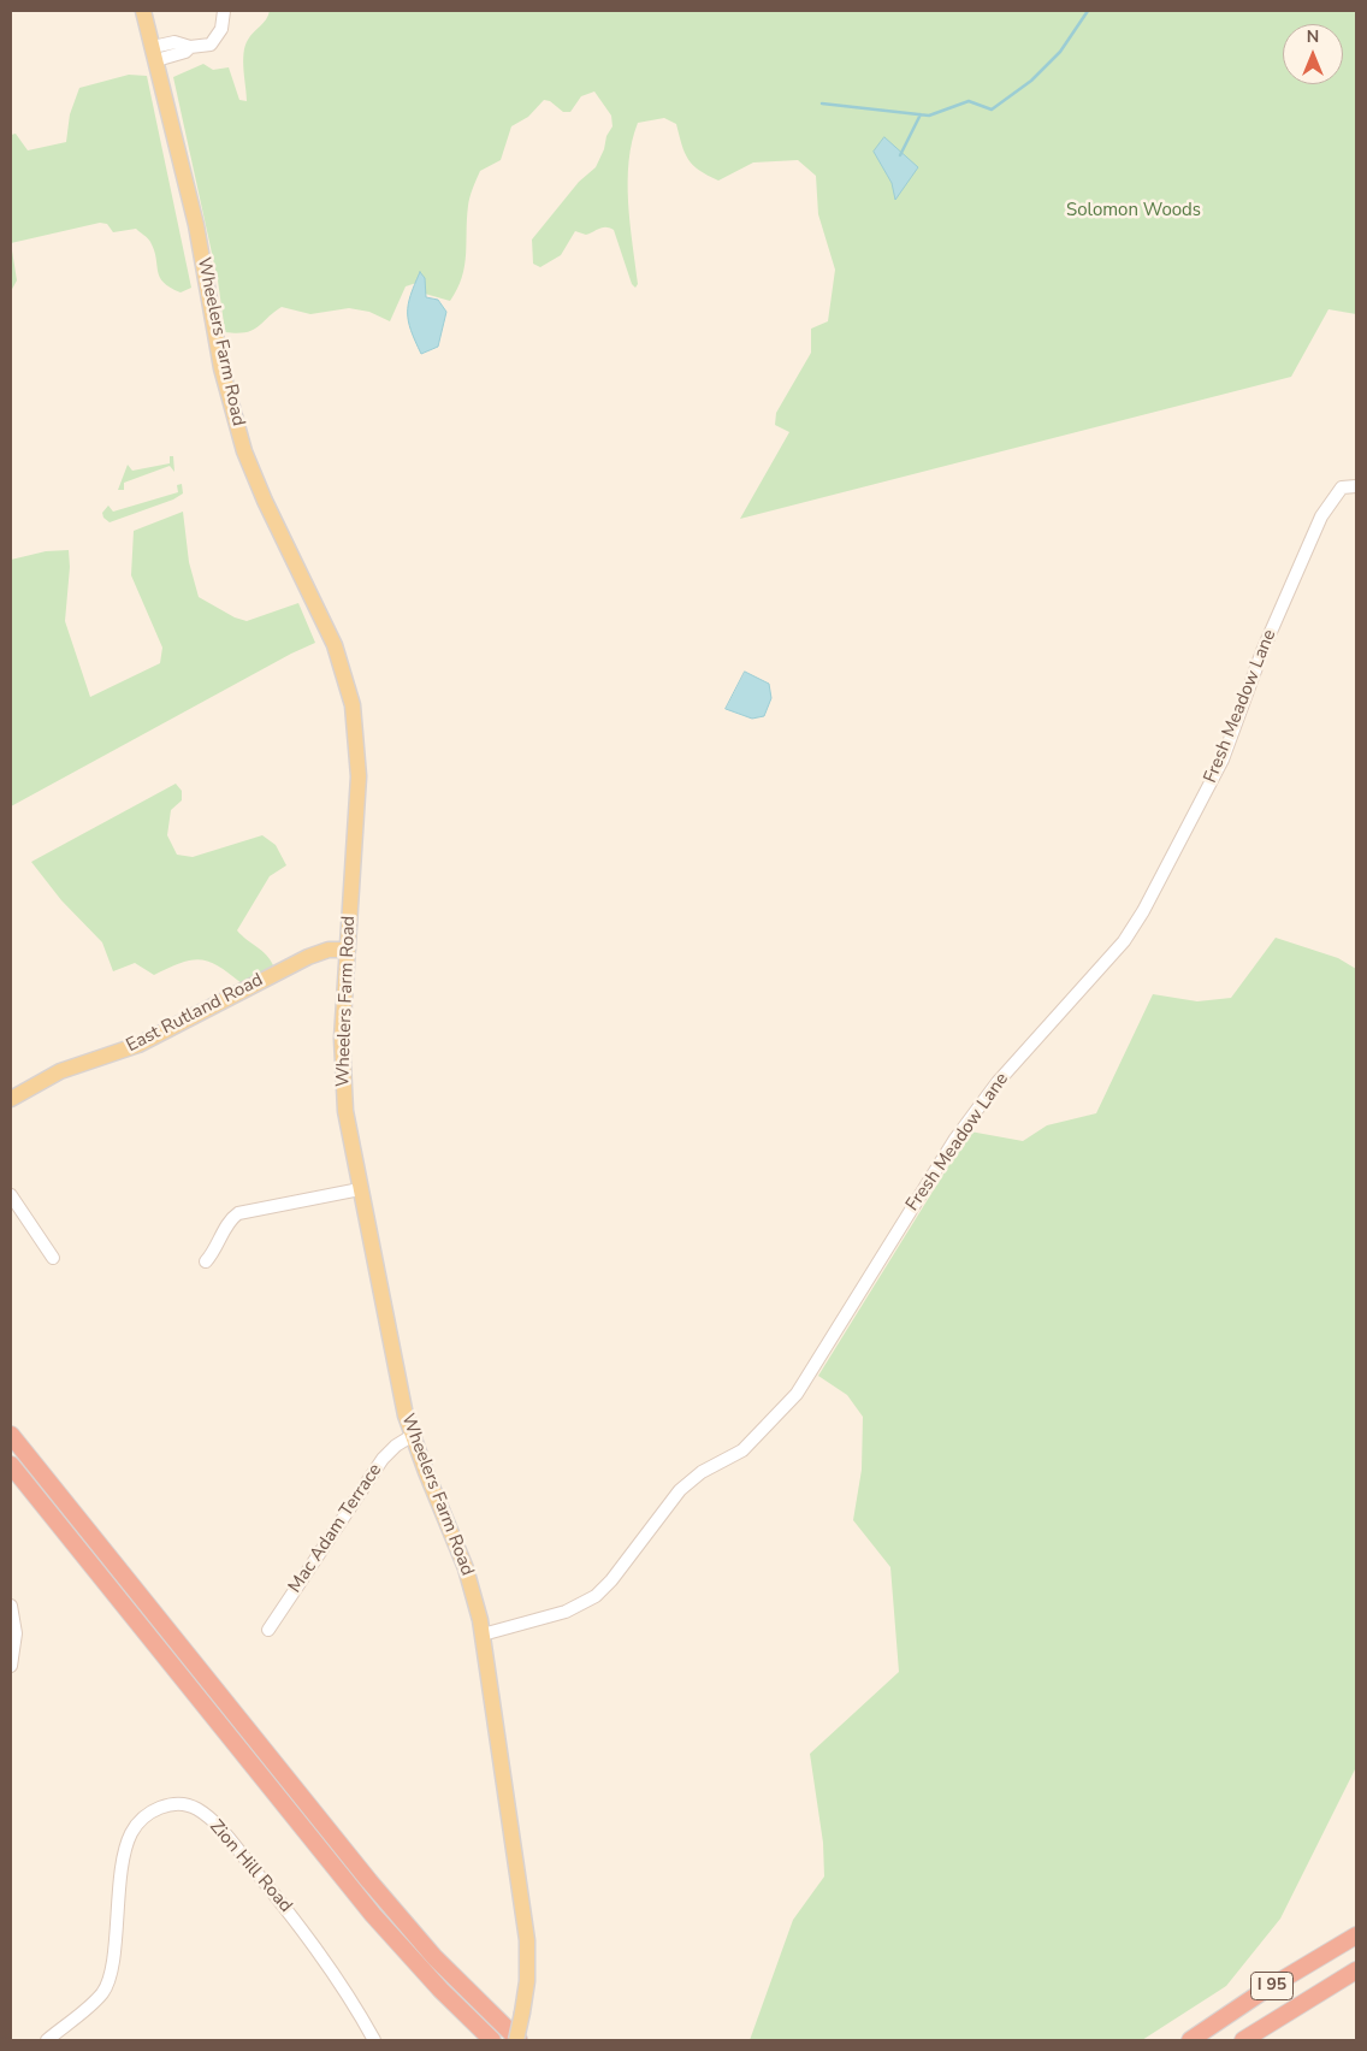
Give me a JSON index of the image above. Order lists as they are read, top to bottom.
{
  "streets": {
    "highway": ["I 95"],
    "main road": ["Wheelers Farm Road", "East Rutland Road"],
    "street": ["Fresh Meadow Lane", "Mac Adam Terrace", "Zion Hill Road"]
  },
  "crossings": [
    ["Wheelers Farm Road", "Fresh Meadow Lane"],
    ["Wheelers Farm Road", "East Rutland Road"],
    ["Wheelers Farm Road", "Mac Adam Terrace"]
  ],
  "parks": ["Solomon Woods"],
  "north": "top"
}
